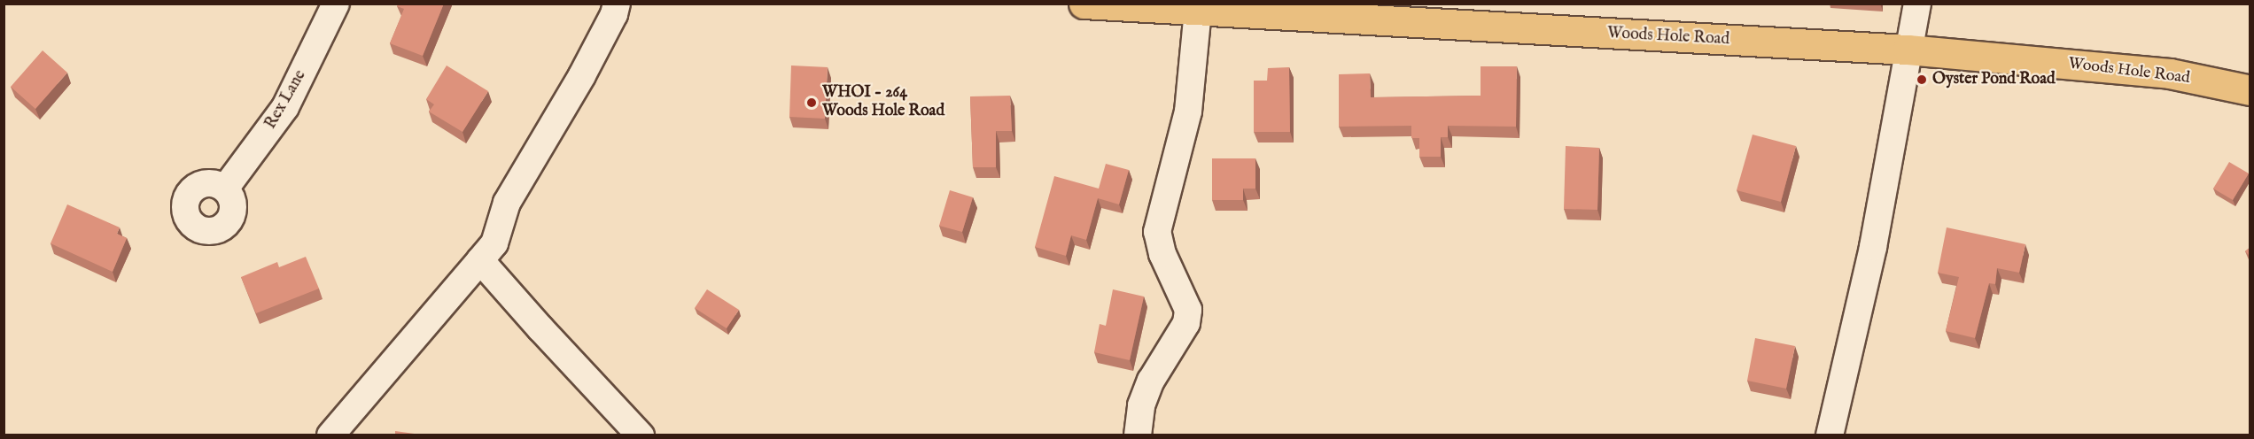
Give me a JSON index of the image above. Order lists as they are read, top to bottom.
{
  "streets": {
    "highway": ["Woods Hole Road"],
    "street": ["Rex Lane"]
  },
  "places": ["Oyster Pond Road", "WHOI - 264 Woods Hole Road"]
}
